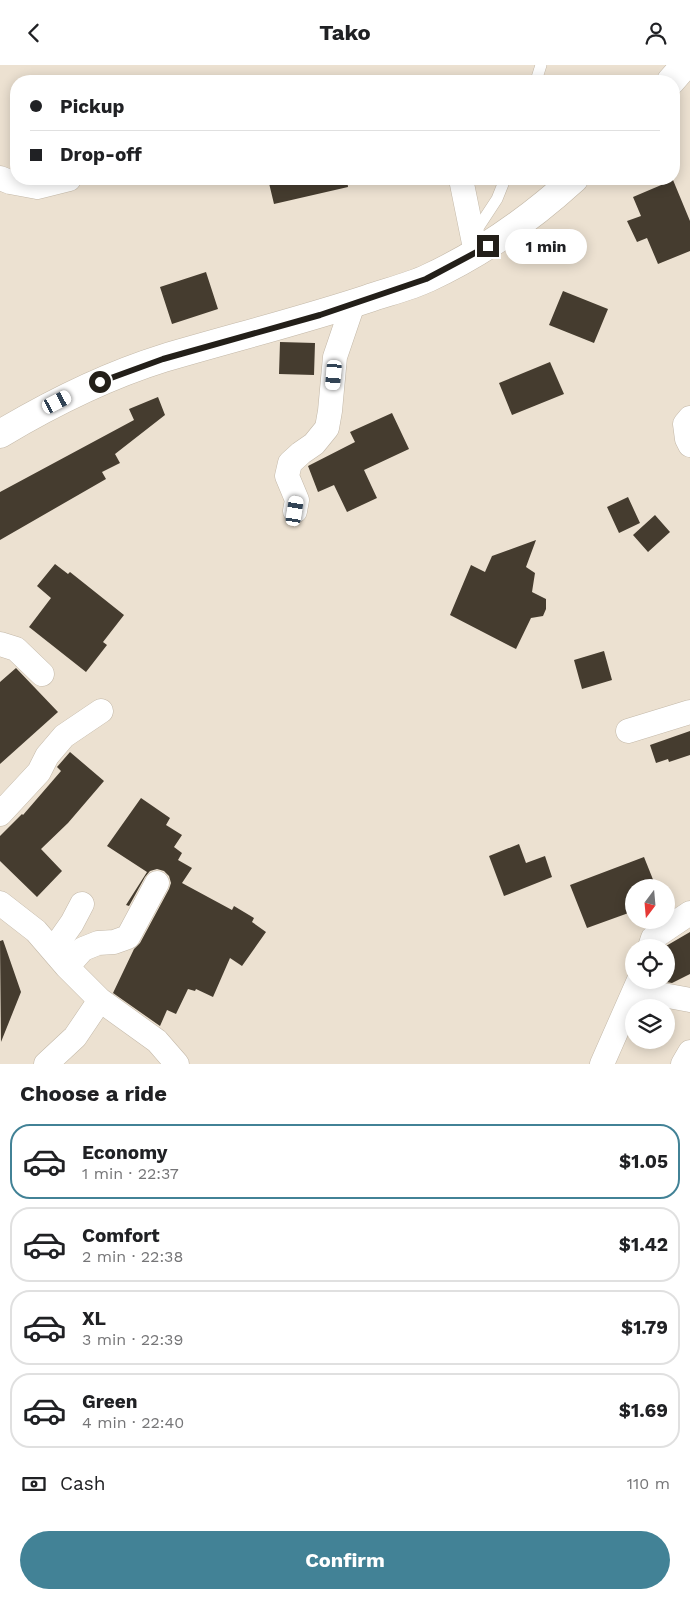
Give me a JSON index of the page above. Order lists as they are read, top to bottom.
{
  "north": "bottom",
  "page": {
    "header": "Tako",
    "banner": ["Pickup", "Drop-off"],
    "bubble": "1 min",
    "heading": "Choose a ride",
    "list": [
      {
        "name": "Economy",
        "note": "1 min · 22:37",
        "value": "$1.05"
      },
      {
        "name": "Comfort",
        "note": "2 min · 22:38",
        "value": "$1.42"
      },
      {
        "name": "XL",
        "note": "3 min · 22:39",
        "value": "$1.79"
      },
      {
        "name": "Green",
        "note": "4 min · 22:40",
        "value": "$1.69"
      }
    ],
    "pay": ["Cash", "110 m"],
    "buttons": "Confirm"
  }
}
